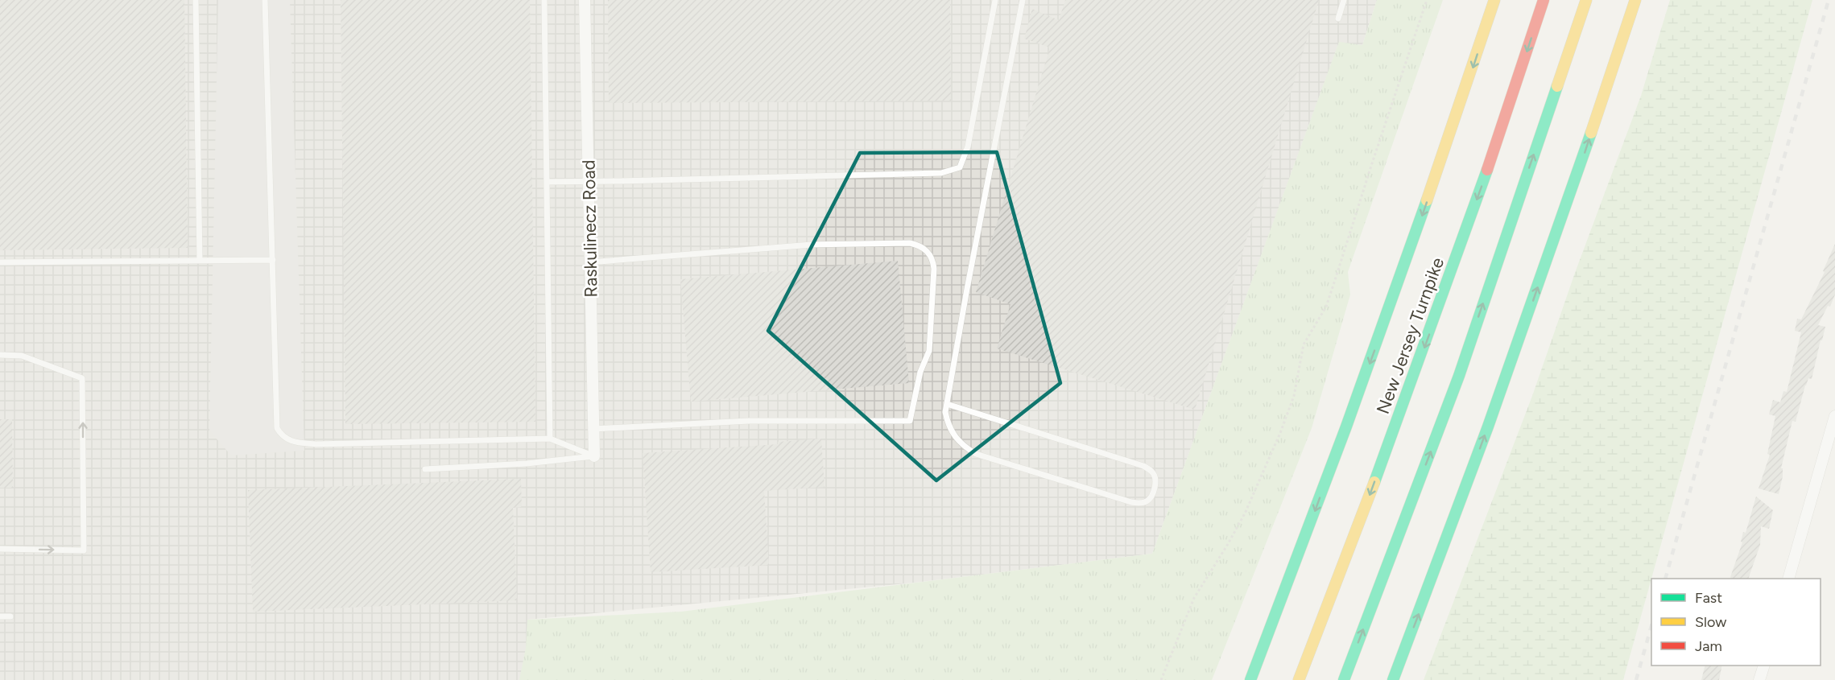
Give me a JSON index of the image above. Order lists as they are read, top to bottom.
{
  "streets": {
    "highway": ["New Jersey Turnpike"],
    "street": ["Raskulinecz Road"]
  },
  "legend": ["Fast", "Slow", "Jam"]
}
